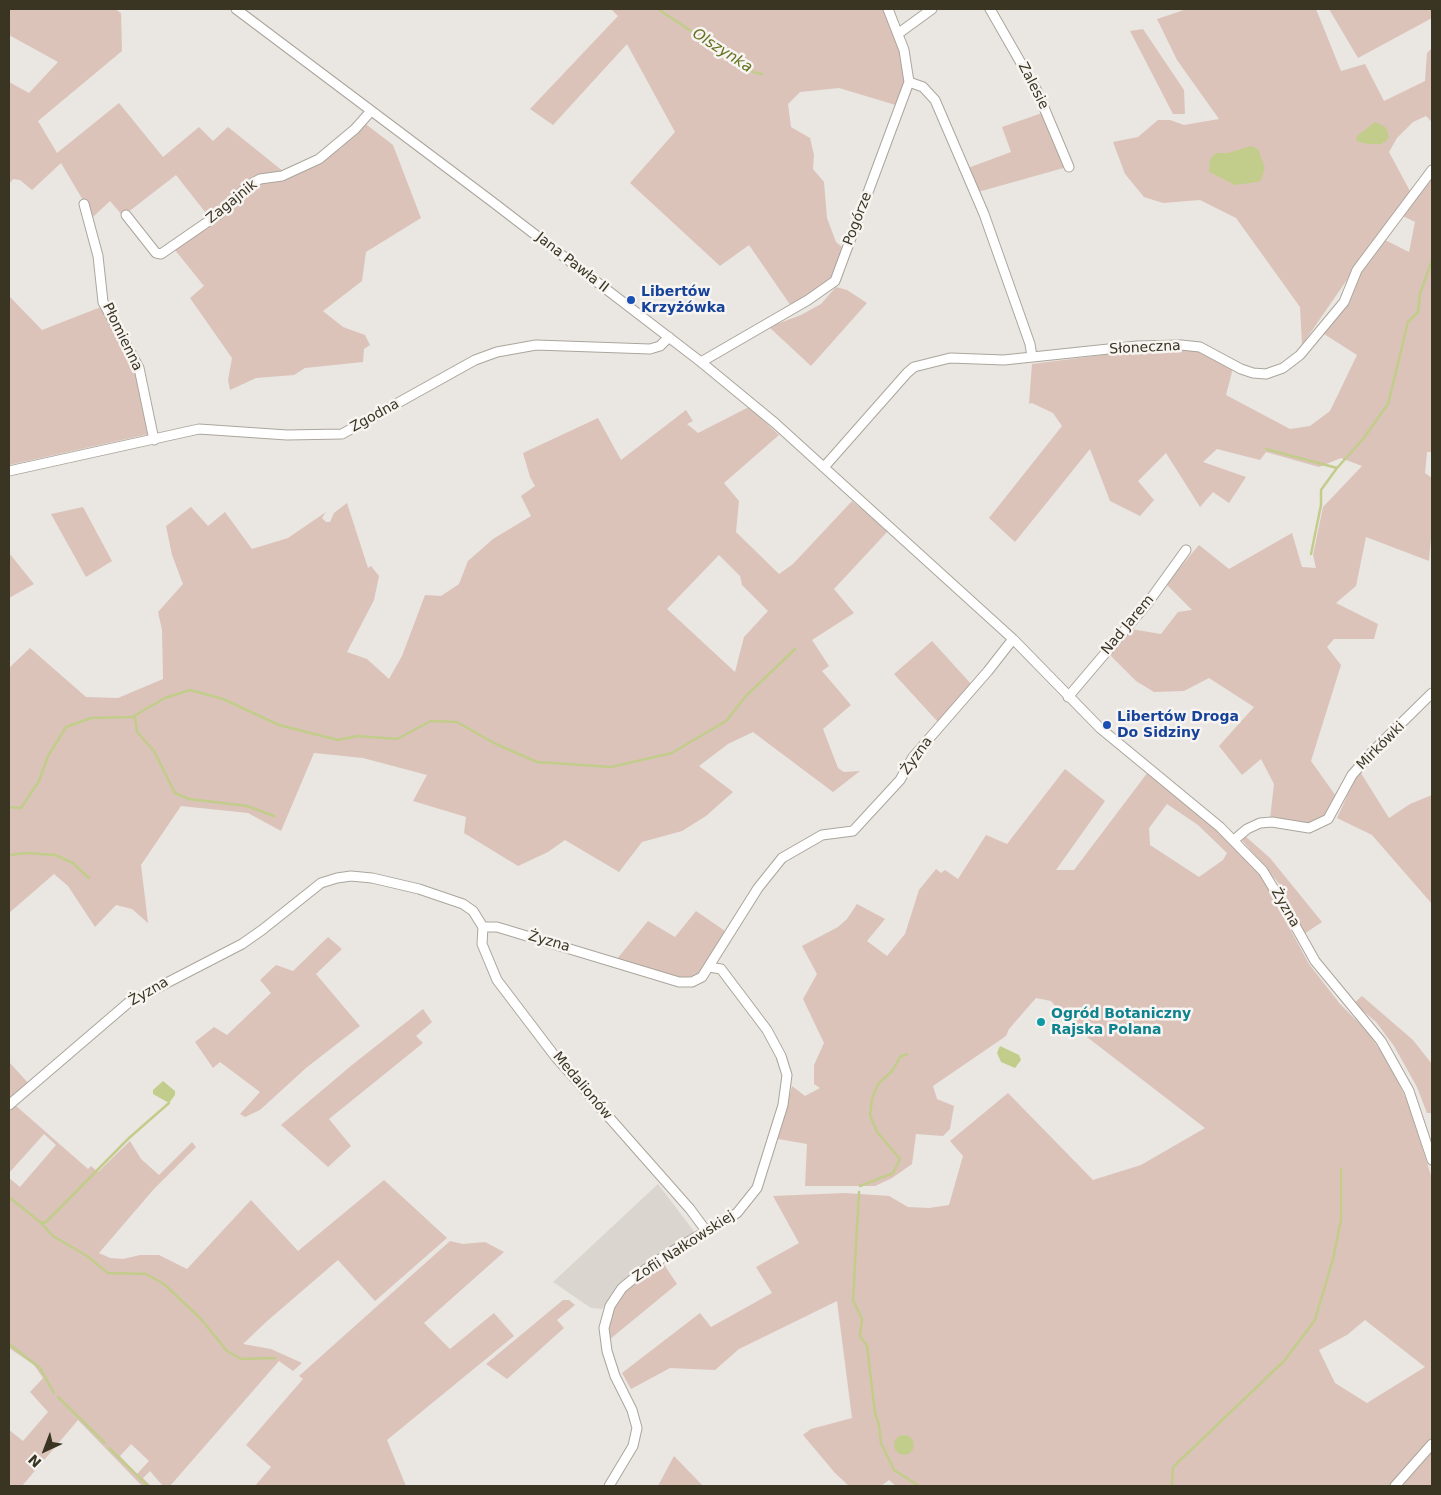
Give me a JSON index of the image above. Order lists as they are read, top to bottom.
{
  "streets": {
    "street": [
      "Zalesie",
      "Zagajnik",
      "Pogórze",
      "Jana Pawła II",
      "Płomienna",
      "Słoneczna",
      "Zgodna",
      "Nad Jarem",
      "Mirkówki",
      "Żyzna",
      "Medalionów",
      "Zofii Nałkowskiej"
    ]
  },
  "crossings": [
    ["Zagajnik", "Jana Pawła II"],
    ["Pogórze", "Jana Pawła II"],
    ["Jana Pawła II", "Słoneczna"],
    ["Jana Pawła II", "Zgodna"],
    ["Jana Pawła II", "Żyzna"],
    ["Płomienna", "Zgodna"],
    ["Nad Jarem", "Żyzna"],
    ["Mirkówki", "Żyzna"],
    ["Żyzna", "Medalionów"],
    ["Żyzna", "Zofii Nałkowskiej"],
    ["Medalionów", "Zofii Nałkowskiej"]
  ],
  "water": ["Olszynka"],
  "places": ["Libertów Krzyżówka", "Libertów Droga Do Sidziny", "Ogród Botaniczny Rajska Polana"],
  "north": "bottom left"
}
